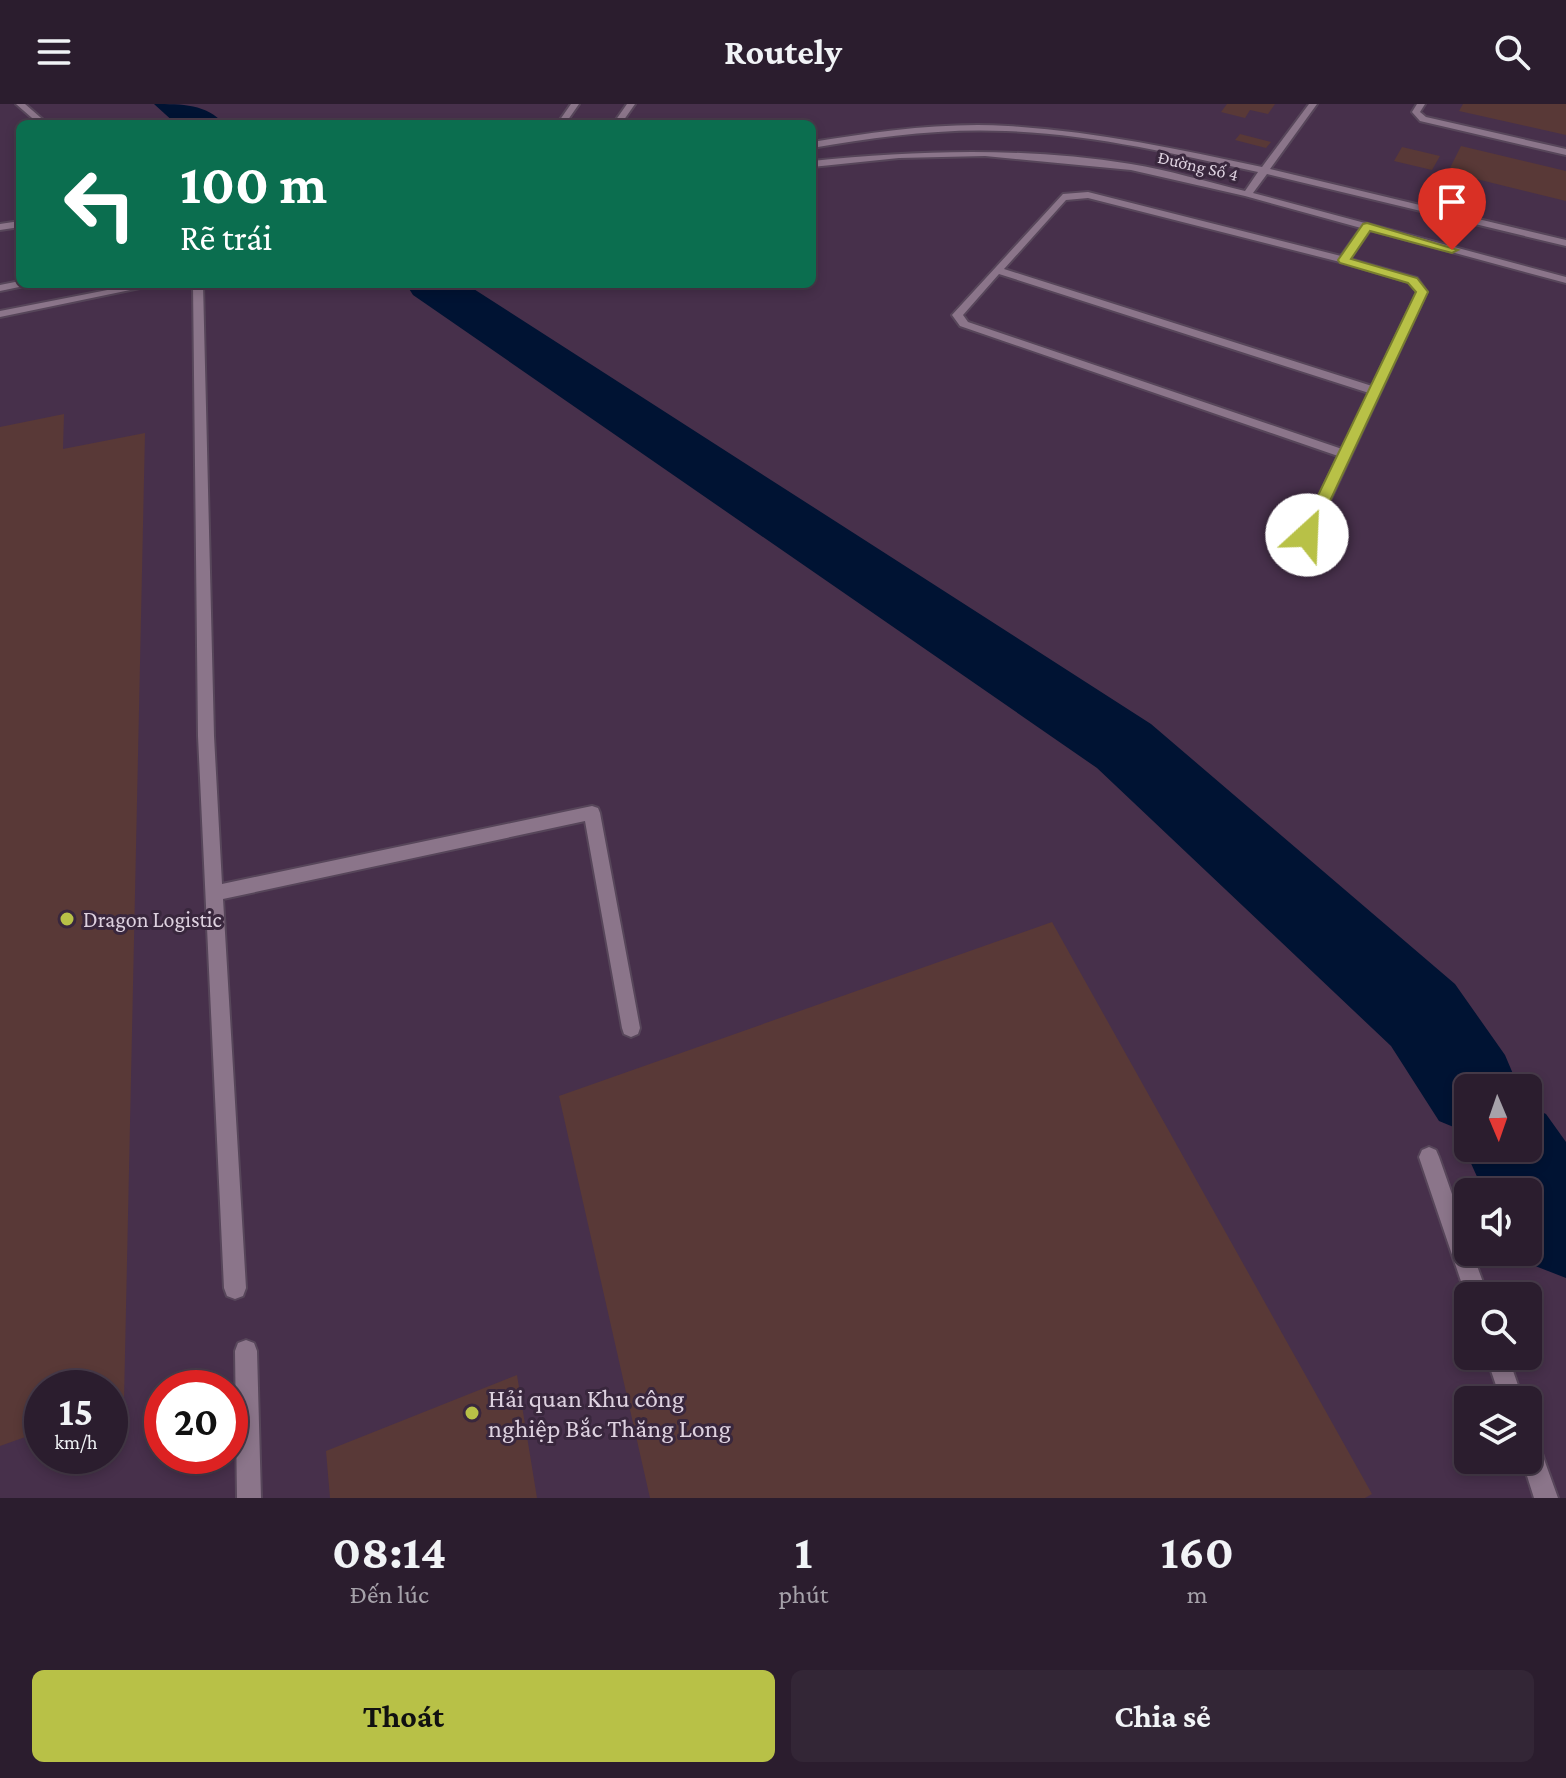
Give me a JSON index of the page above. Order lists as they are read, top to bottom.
{
  "streets": {
    "street": ["Đường Số 4"]
  },
  "places": ["Dragon Logistic", "Hải quan Khu công nghiệp Bắc Thăng Long"],
  "north": "bottom",
  "page": {
    "header": "Routely",
    "turn": ["100 m", "Rẽ trái"],
    "speed": "15 km/h",
    "limit": "20",
    "eta": [
      "08:14",
      "Đến lúc",
      "1",
      "phút",
      "160",
      "m"
    ],
    "buttons": ["Thoát", "Chia sẻ"]
  }
}
